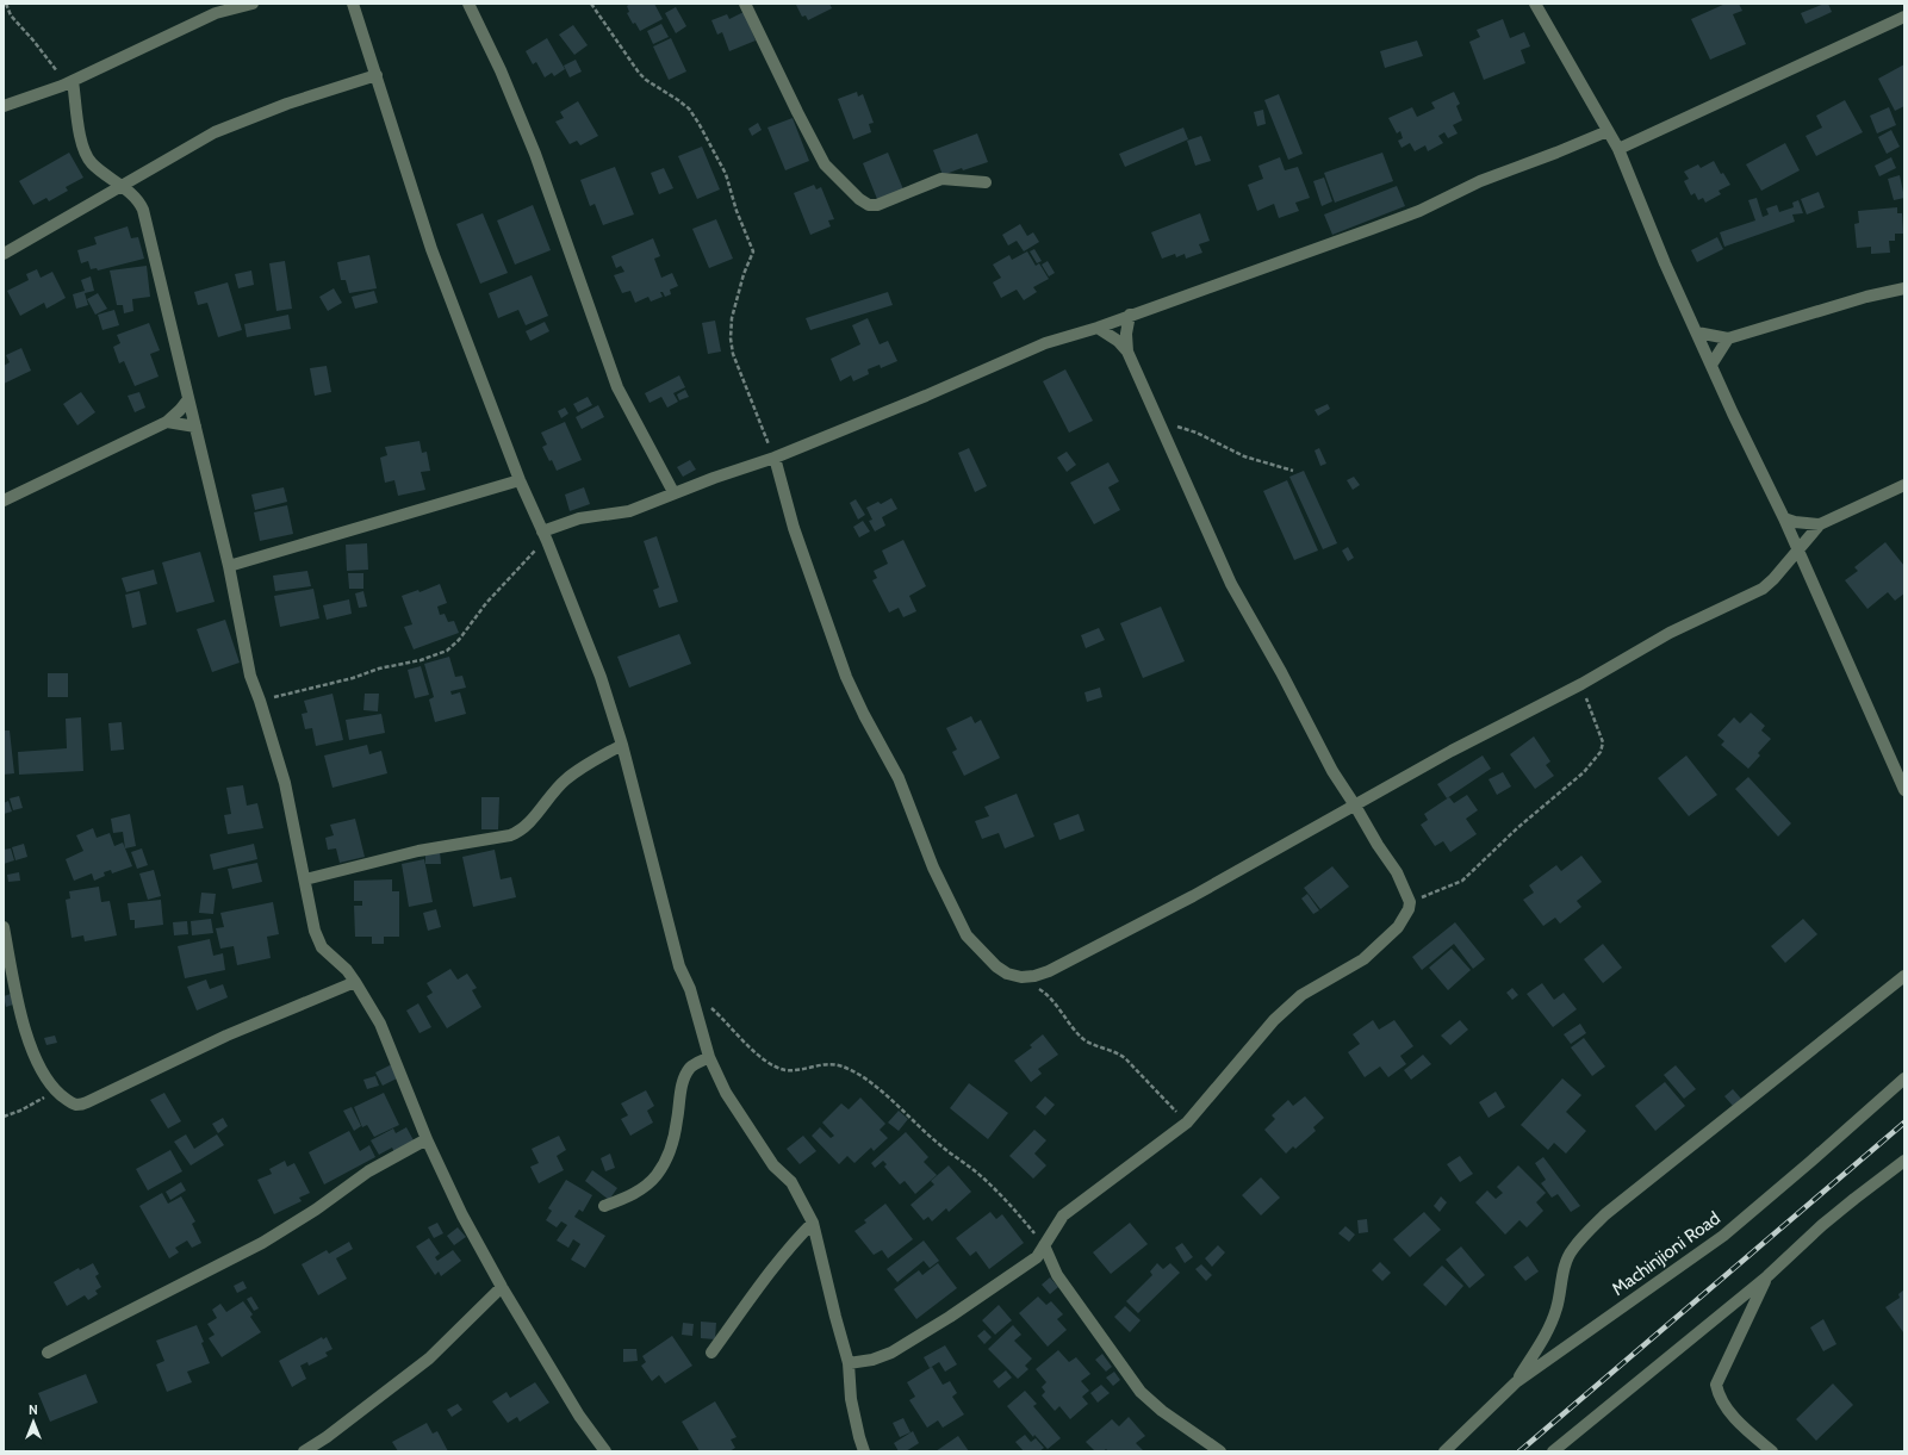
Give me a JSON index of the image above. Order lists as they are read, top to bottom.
{
  "streets": {
    "street": ["Machinjioni Road"]
  },
  "north": "top"
}
